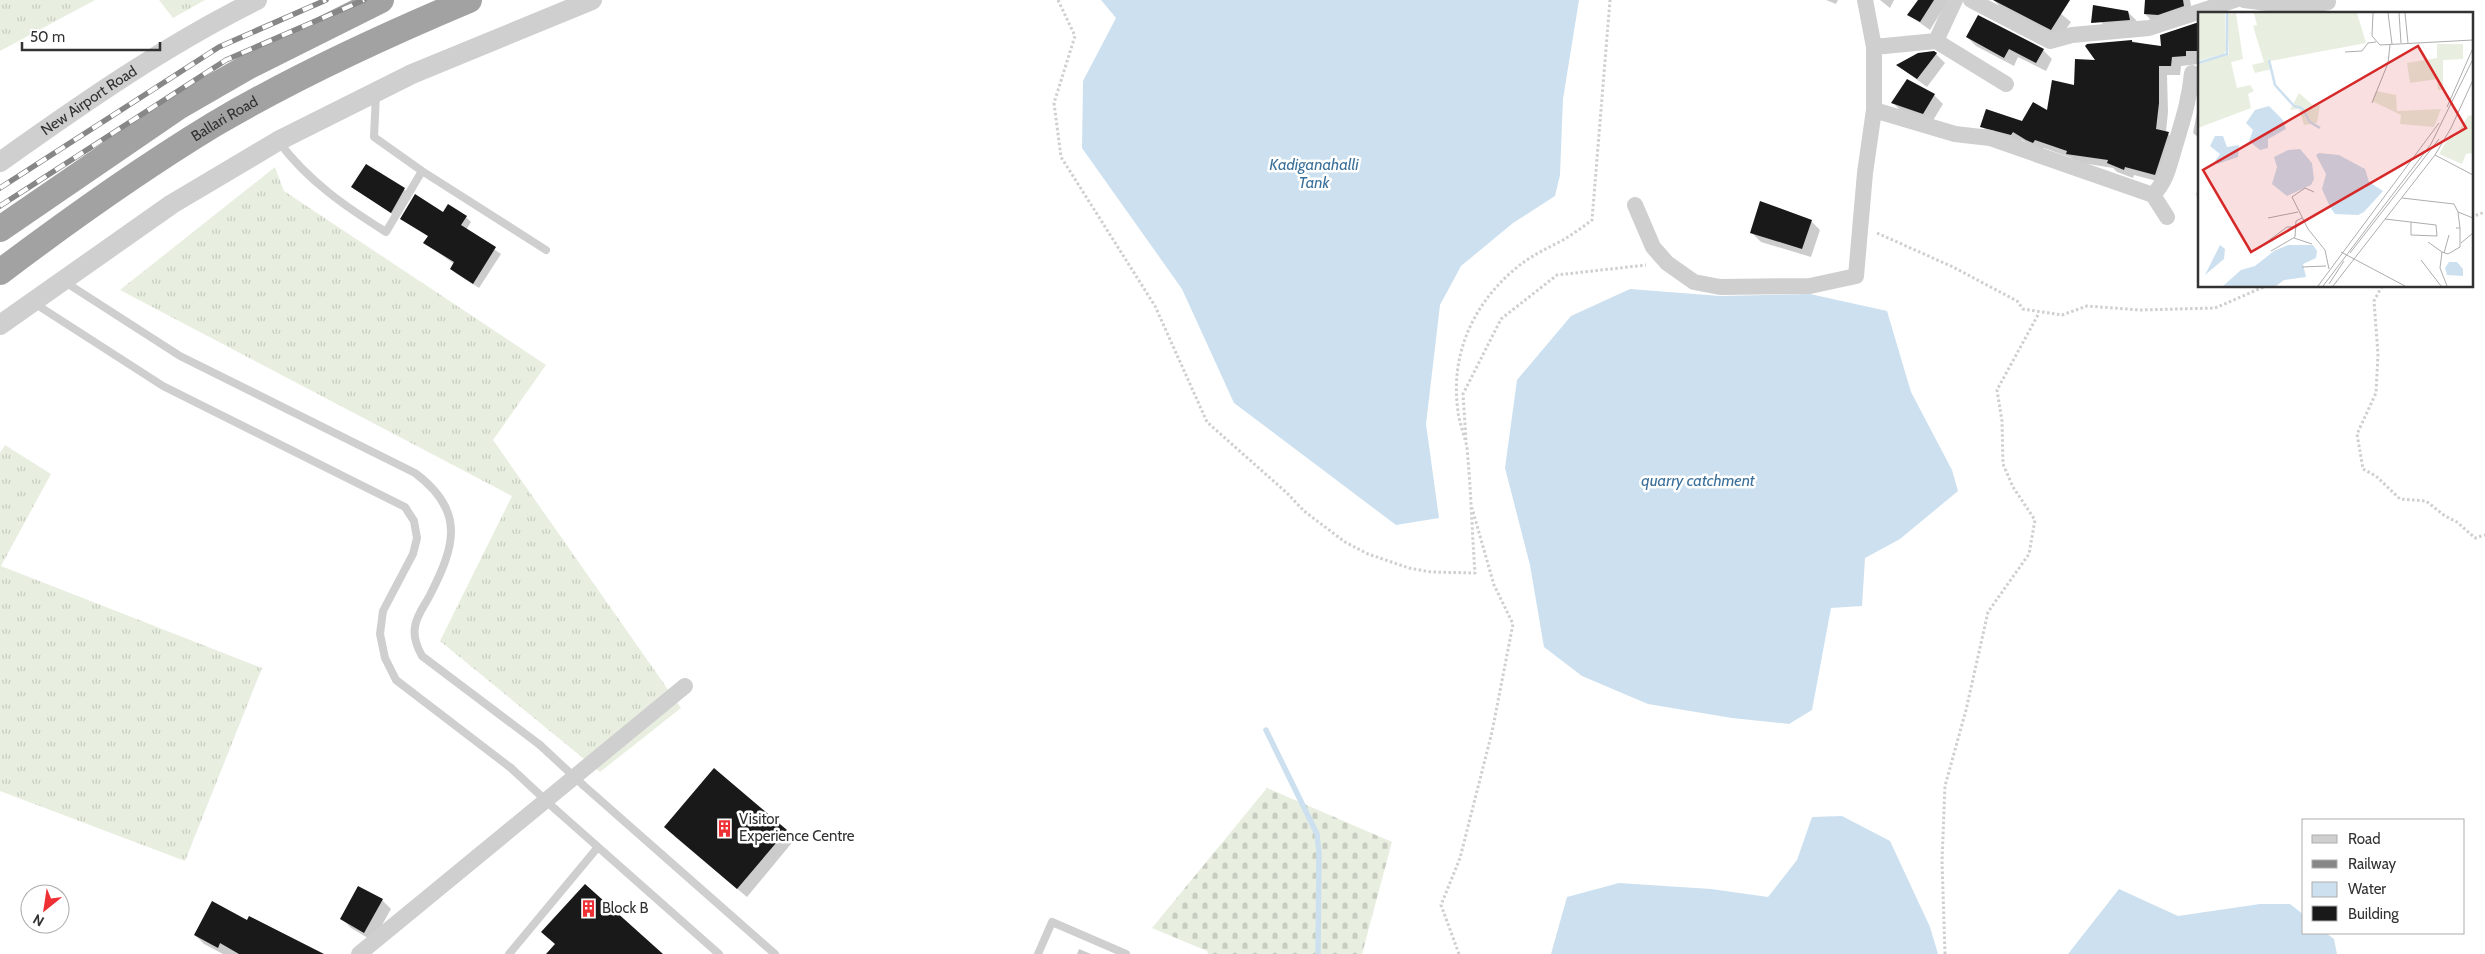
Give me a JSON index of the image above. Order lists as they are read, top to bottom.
{
  "streets": {
    "highway": ["Ballari Road"],
    "street": ["New Airport Road"]
  },
  "water": ["Kadiganahalli Tank", "quarry catchment"],
  "places": {
    "building": ["Visitor Experience Centre", "Block B"]
  },
  "legend": [
    "Road",
    "Railway",
    "Water",
    "Building"
  ],
  "scale_bar": "50 m",
  "north": "bottom left"
}
